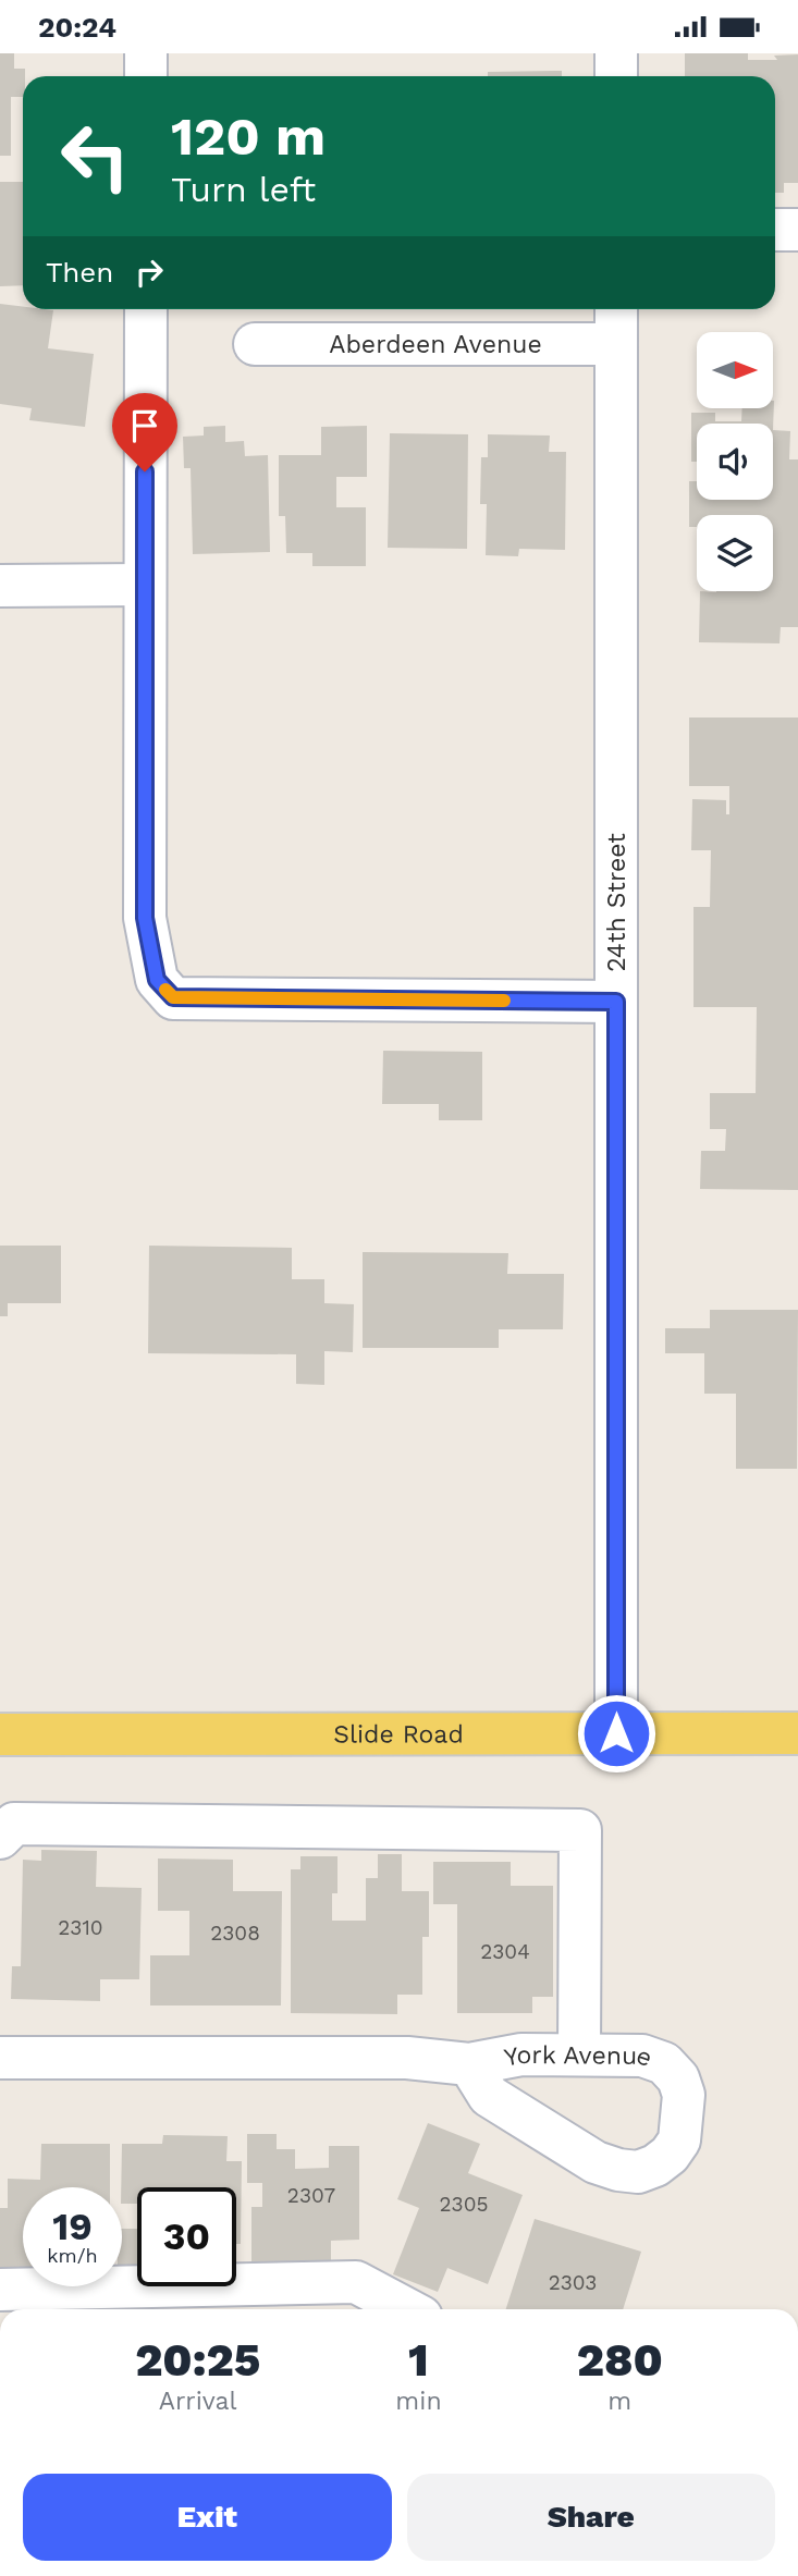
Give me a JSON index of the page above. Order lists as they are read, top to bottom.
{
  "streets": {
    "main road": ["Slide Road"],
    "street": ["Aberdeen Avenue", "24th Street", "York Avenue"]
  },
  "crossings": [
    ["Aberdeen Avenue", "24th Street"],
    ["24th Street", "Slide Road"]
  ],
  "house_numbers": [
    "2310",
    "2308",
    "2304",
    "2307",
    "2305",
    "2303"
  ],
  "north": "right",
  "page": {
    "status": "20:24",
    "turn": ["120 m", "Turn left"],
    "then": "Then",
    "speed": "19 km/h",
    "limit": "30",
    "eta": [
      "20:25",
      "Arrival",
      "1",
      "min",
      "280",
      "m"
    ],
    "buttons": ["Exit", "Share"]
  }
}
